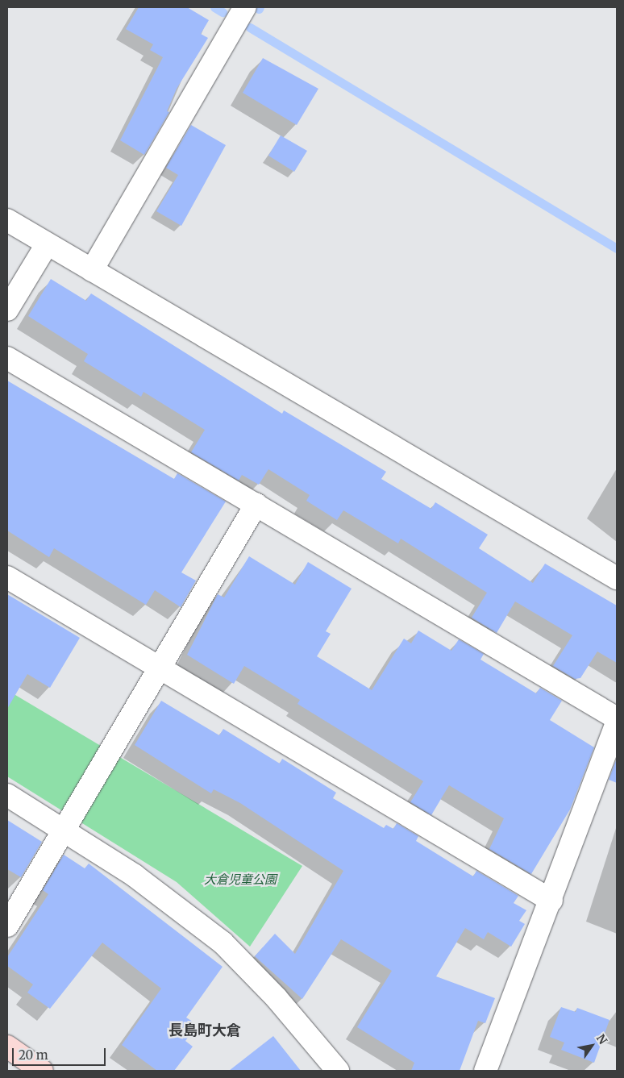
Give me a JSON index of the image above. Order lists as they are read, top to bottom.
{
  "districts": ["長島町大倉"],
  "parks": ["大倉児童公園"],
  "scale_bar": "20 m",
  "north": "top right"
}
